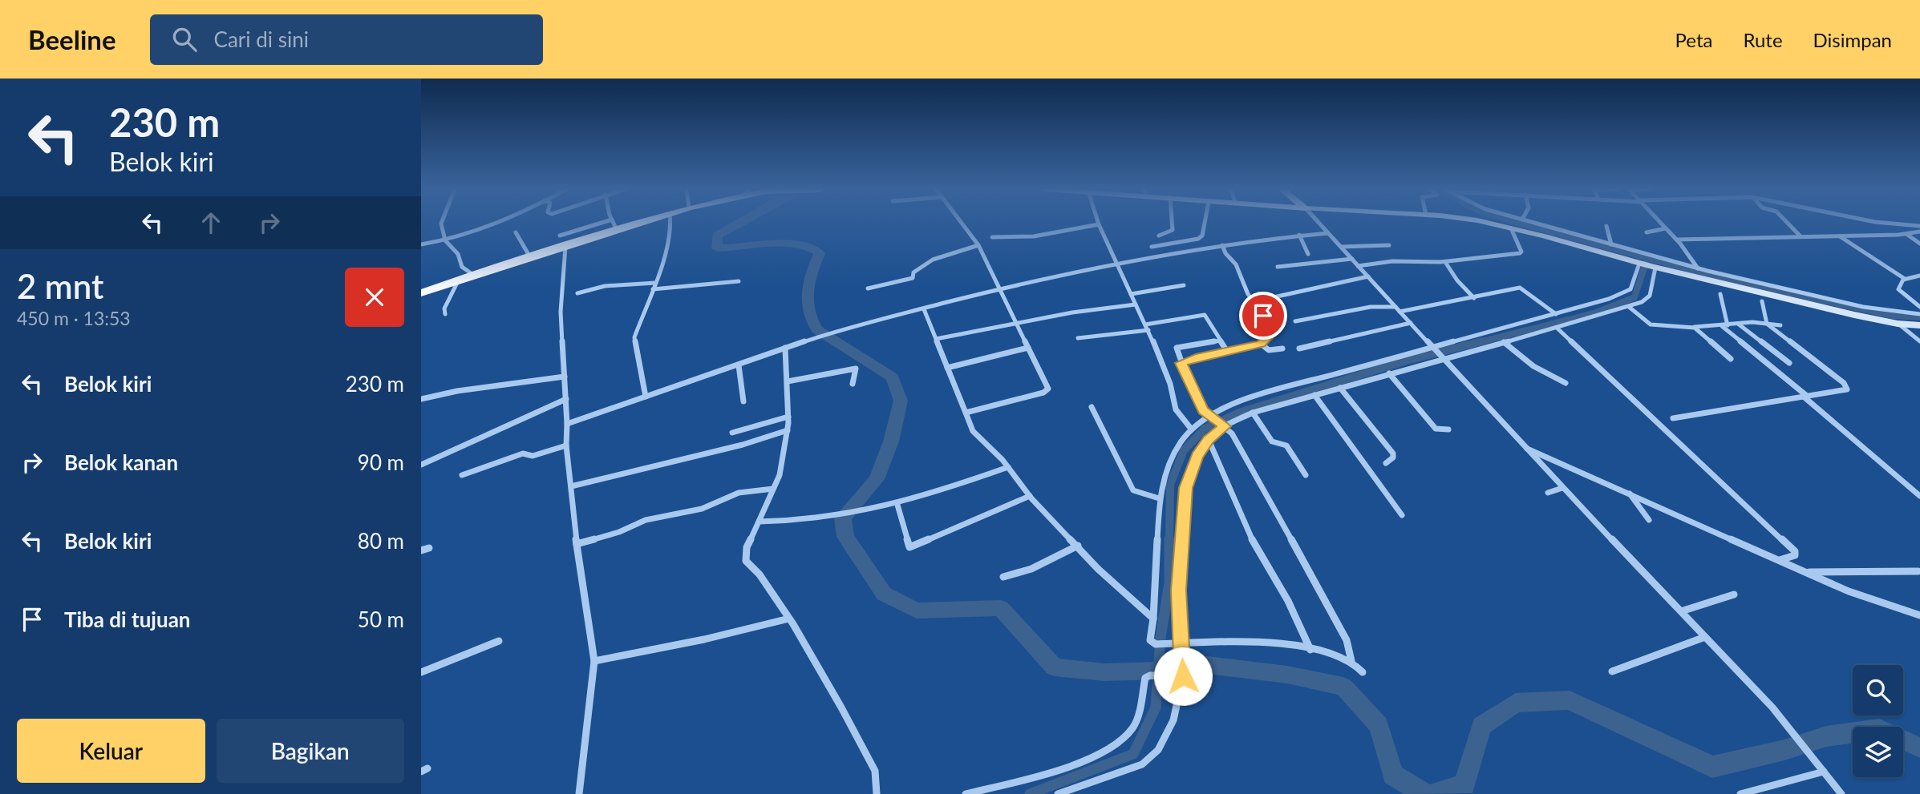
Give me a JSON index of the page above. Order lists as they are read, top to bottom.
{
  "page": {
    "header": "Beeline",
    "search": "Cari di sini",
    "nav": ["Peta", "Rute", "Disimpan"],
    "turn": ["230 m", "Belok kiri"],
    "heading": ["2 mnt", "450 m · 13:53"],
    "list": [
      {
        "name": "Belok kiri",
        "value": "230 m"
      },
      {
        "name": "Belok kanan",
        "value": "90 m"
      },
      {
        "name": "Belok kiri",
        "value": "80 m"
      },
      {
        "name": "Tiba di tujuan",
        "value": "50 m"
      }
    ],
    "buttons": ["Keluar", "Bagikan"]
  }
}
